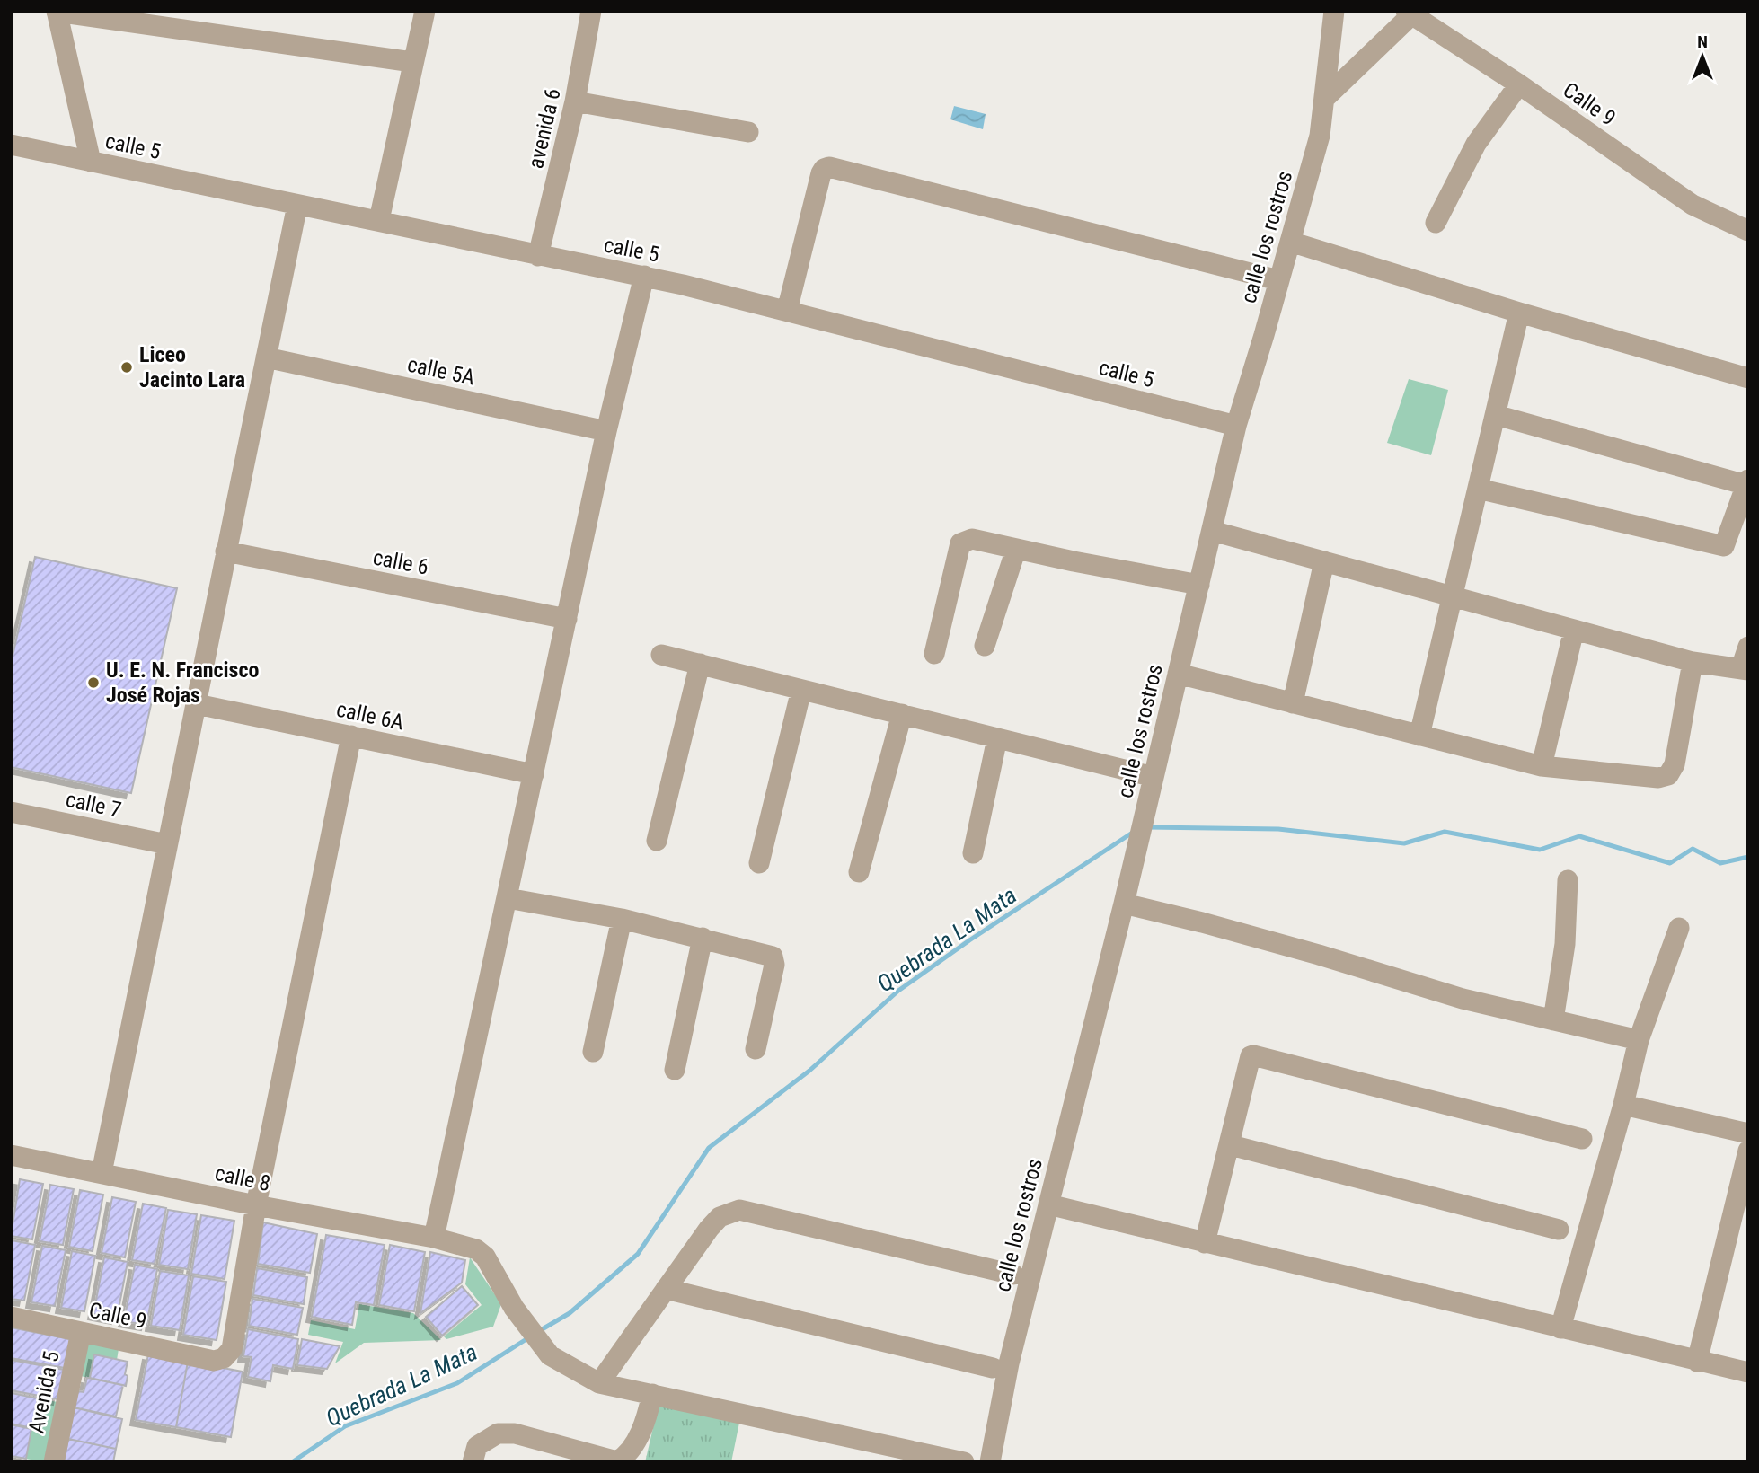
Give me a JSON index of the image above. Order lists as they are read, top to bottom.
{
  "streets": {
    "street": [
      "Calle 9",
      "avenida 6",
      "calle 5",
      "calle los rostros",
      "calle 5A",
      "calle 6",
      "calle 6A",
      "calle 7",
      "calle 8",
      "Avenida 5"
    ]
  },
  "crossings": [
    ["Calle 9", "calle 8"],
    ["Calle 9", "Avenida 5"],
    ["avenida 6", "calle 5"],
    ["calle 5", "calle los rostros"]
  ],
  "water": ["Quebrada La Mata"],
  "places": ["Liceo Jacinto Lara", "U. E. N. Francisco José Rojas"],
  "north": "top"
}
